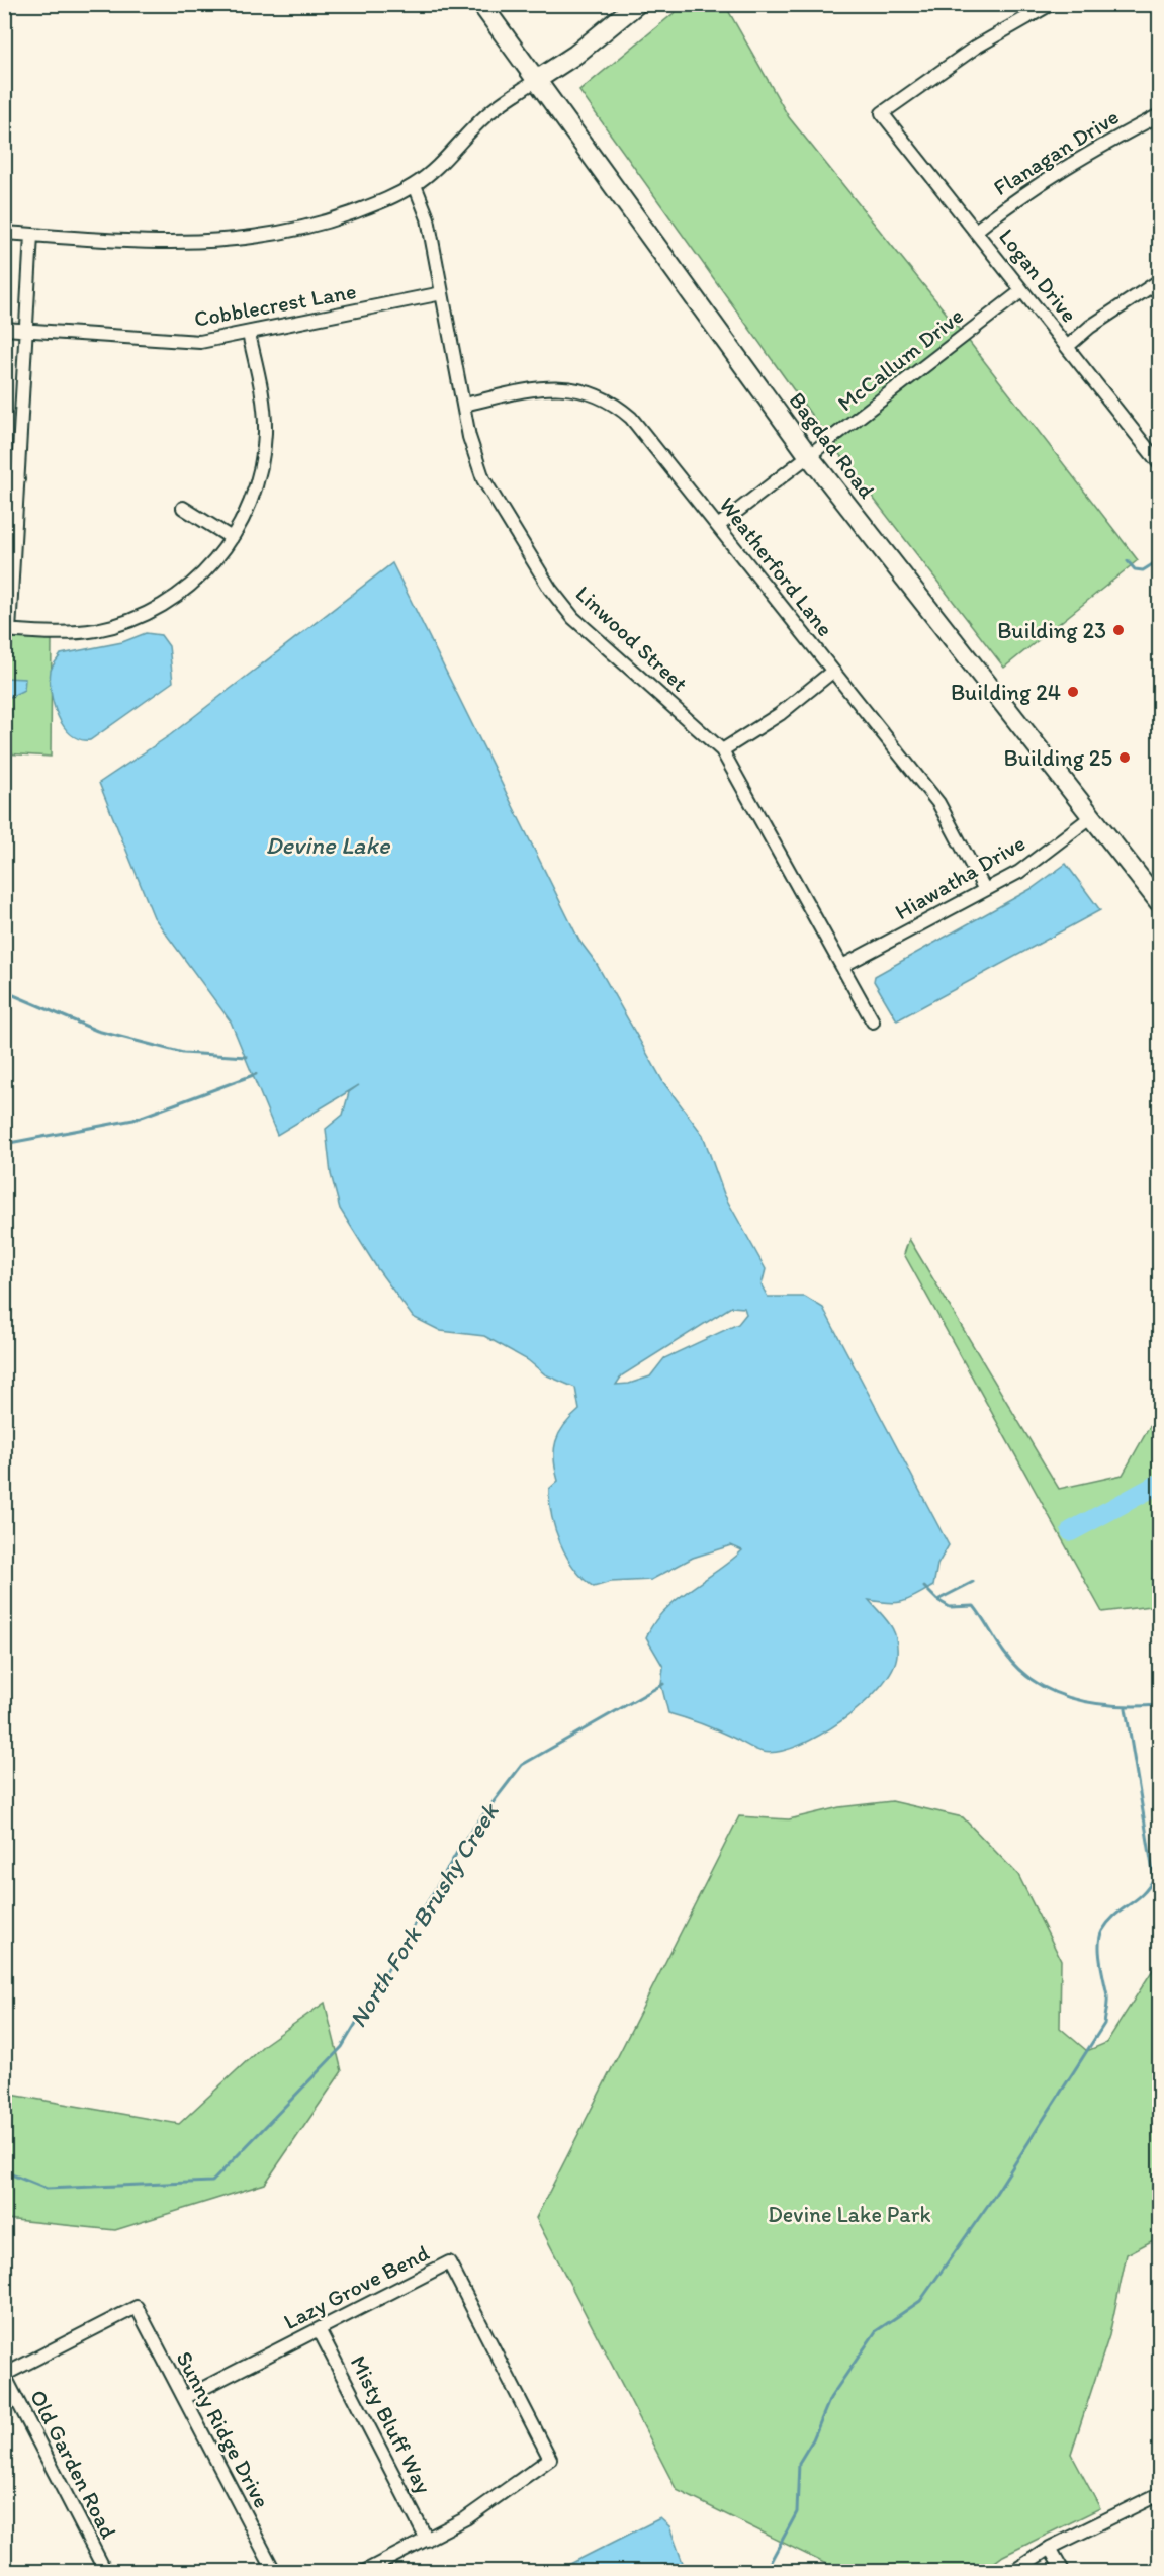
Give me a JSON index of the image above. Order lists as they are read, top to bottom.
{
  "streets": {
    "street": [
      "Flanagan Drive",
      "Logan Drive",
      "Cobblecrest Lane",
      "McCallum Drive",
      "Bagdad Road",
      "Weatherford Lane",
      "Linwood Street",
      "Hiawatha Drive",
      "Lazy Grove Bend",
      "Misty Bluff Way",
      "Sunny Ridge Drive",
      "Old Garden Road"
    ]
  },
  "crossings": [
    ["Flanagan Drive", "Logan Drive"],
    ["Logan Drive", "McCallum Drive"],
    ["Cobblecrest Lane", "Linwood Street"],
    ["McCallum Drive", "Bagdad Road"],
    ["McCallum Drive", "Weatherford Lane"],
    ["Bagdad Road", "Hiawatha Drive"],
    ["Weatherford Lane", "Linwood Street"],
    ["Weatherford Lane", "Hiawatha Drive"],
    ["Linwood Street", "Hiawatha Drive"],
    ["Lazy Grove Bend", "Misty Bluff Way"],
    ["Lazy Grove Bend", "Sunny Ridge Drive"],
    ["Sunny Ridge Drive", "Old Garden Road"]
  ],
  "water": ["Devine Lake", "North Fork Brushy Creek"],
  "parks": ["Devine Lake Park"],
  "places": ["Building 23", "Building 24", "Building 25"]
}
